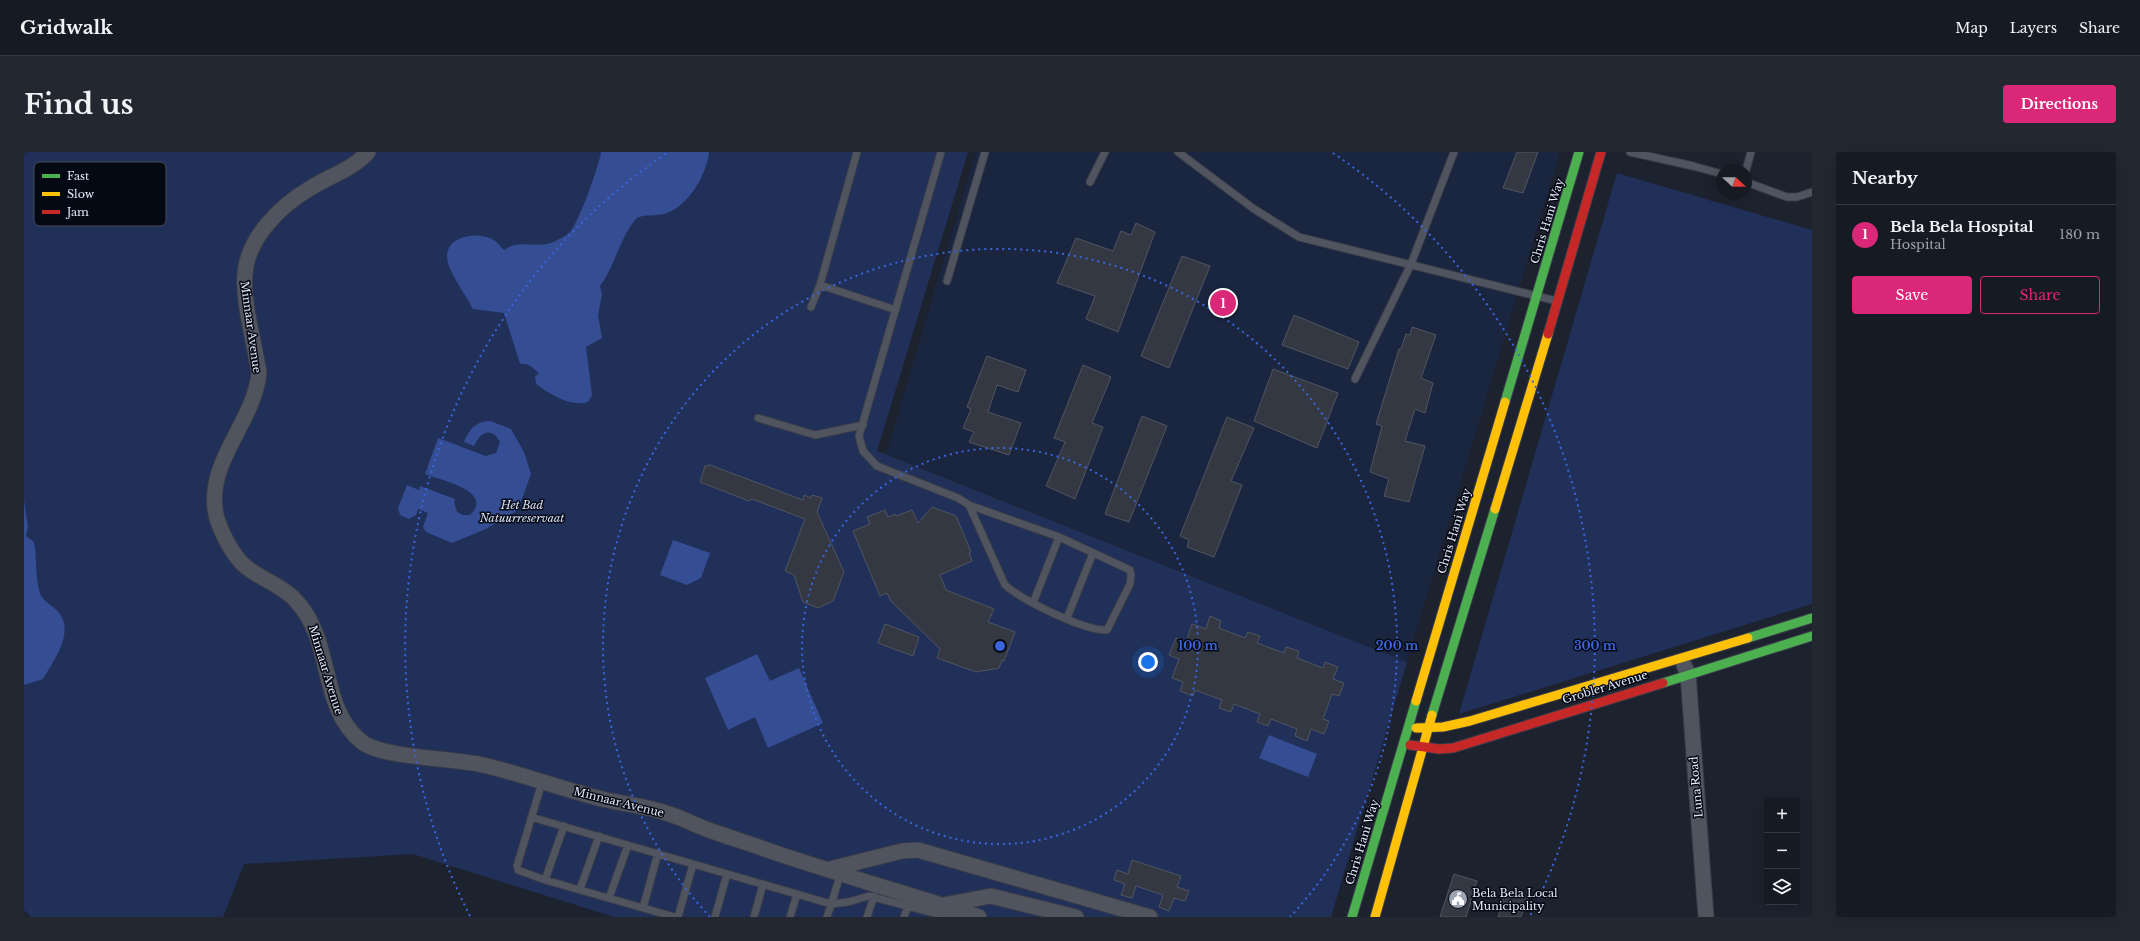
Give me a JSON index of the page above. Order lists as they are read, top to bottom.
{
  "streets": {
    "main road": ["Chris Hani Way", "Grobler Avenue"],
    "street": ["Minnaar Avenue", "Luna Road"]
  },
  "crossings": [
    ["Chris Hani Way", "Grobler Avenue"],
    ["Grobler Avenue", "Luna Road"]
  ],
  "parks": ["Het Bad Natuurreservaat"],
  "places": {
    "public building": ["Bela Bela Local Municipality"]
  },
  "legend": ["Fast", "Slow", "Jam"],
  "north": "right",
  "page": {
    "header": "Gridwalk",
    "nav": ["Map", "Layers", "Share"],
    "buttons": [
      "Directions",
      ["Save", "Share"]
    ],
    "title": "Find us",
    "heading": "Nearby",
    "list": [
      {
        "mark": "1",
        "name": "Bela Bela Hospital",
        "note": "Hospital",
        "value": "180 m"
      }
    ],
    "pins": "1",
    "map_buttons": ["+", "−"]
  },
  "rings": ["100 m", "200 m", "300 m"]
}
